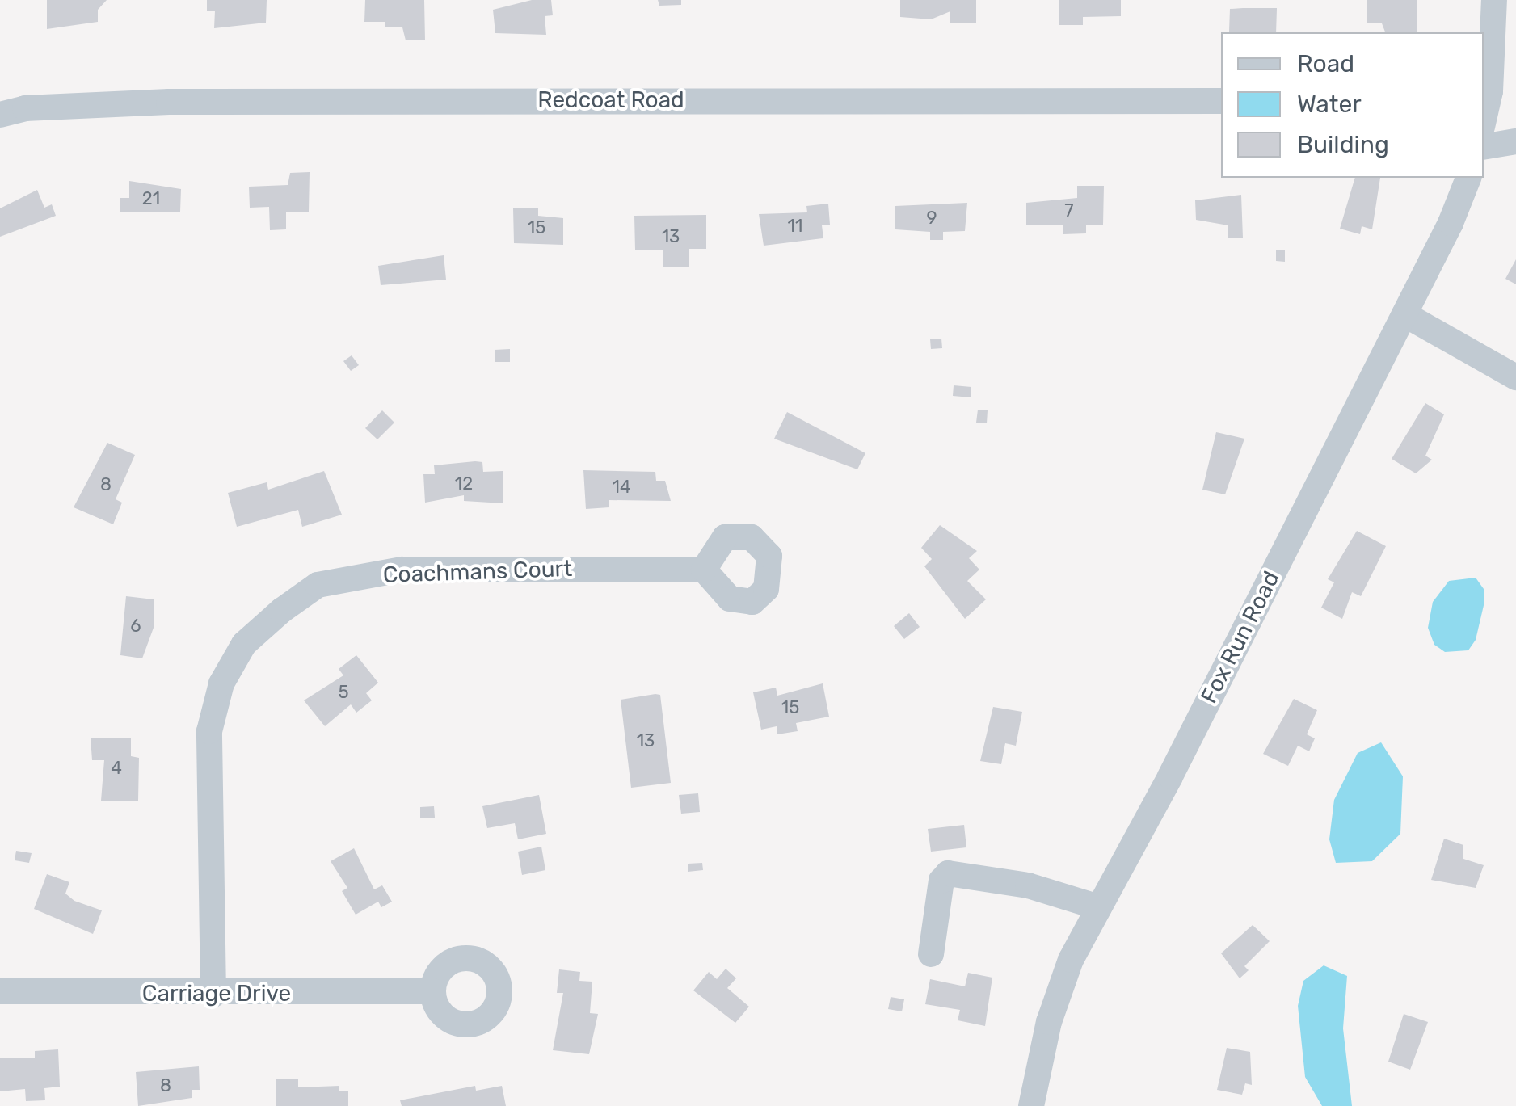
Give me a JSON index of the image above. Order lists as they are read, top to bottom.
{
  "streets": {
    "street": [
      "Redcoat Road",
      "Coachmans Court",
      "Fox Run Road",
      "Carriage Drive"
    ]
  },
  "crossings": [
    ["Coachmans Court", "Carriage Drive"]
  ],
  "house_numbers": [
    "21",
    "7",
    "9",
    "11",
    "15",
    "13",
    "12",
    "8",
    "14",
    "6",
    "5",
    "15",
    "13",
    "4",
    "8"
  ],
  "legend": ["Road", "Water", "Building"]
}
